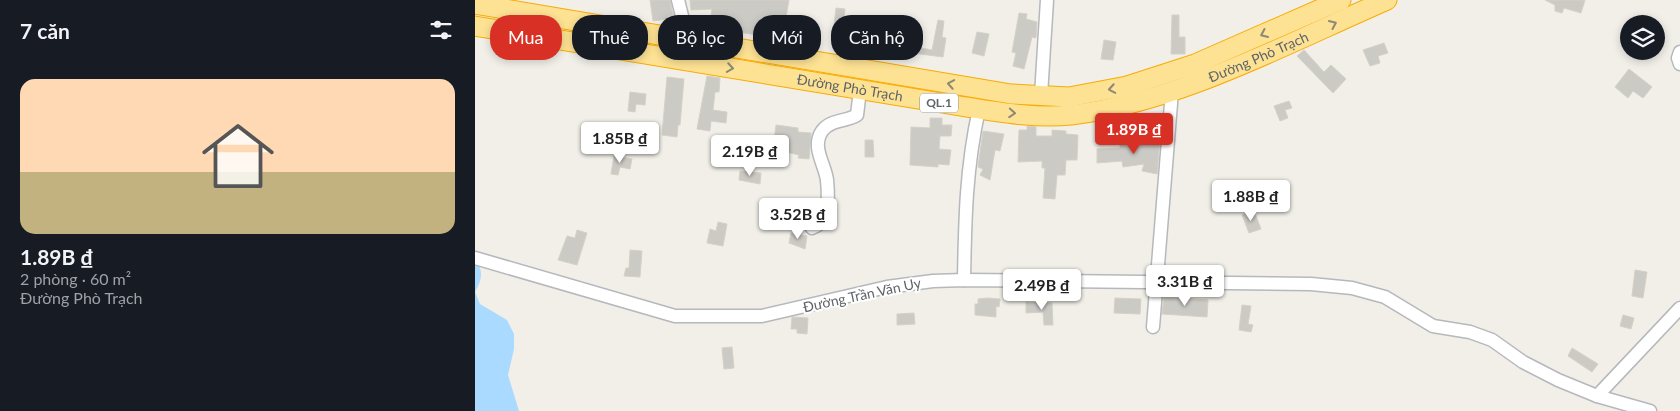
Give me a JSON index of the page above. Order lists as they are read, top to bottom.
{
  "streets": {
    "highway": ["Đường Phò Trạch", "QL.1"],
    "street": ["Đường Trần Văn Uy"]
  },
  "page": {
    "heading": "7 căn",
    "chip": [
      "Mua",
      "Thuê",
      "Bộ lọc",
      "Mới",
      "Căn hộ"
    ],
    "list": [
      {
        "name": "1.89B ₫",
        "note": "2 phòng · 60 m² · Đường Phò Trạch"
      }
    ],
    "price": [
      "1.89B ₫",
      "1.85B ₫",
      "2.19B ₫",
      "1.88B ₫",
      "3.52B ₫",
      "3.31B ₫",
      "2.49B ₫"
    ]
  }
}
